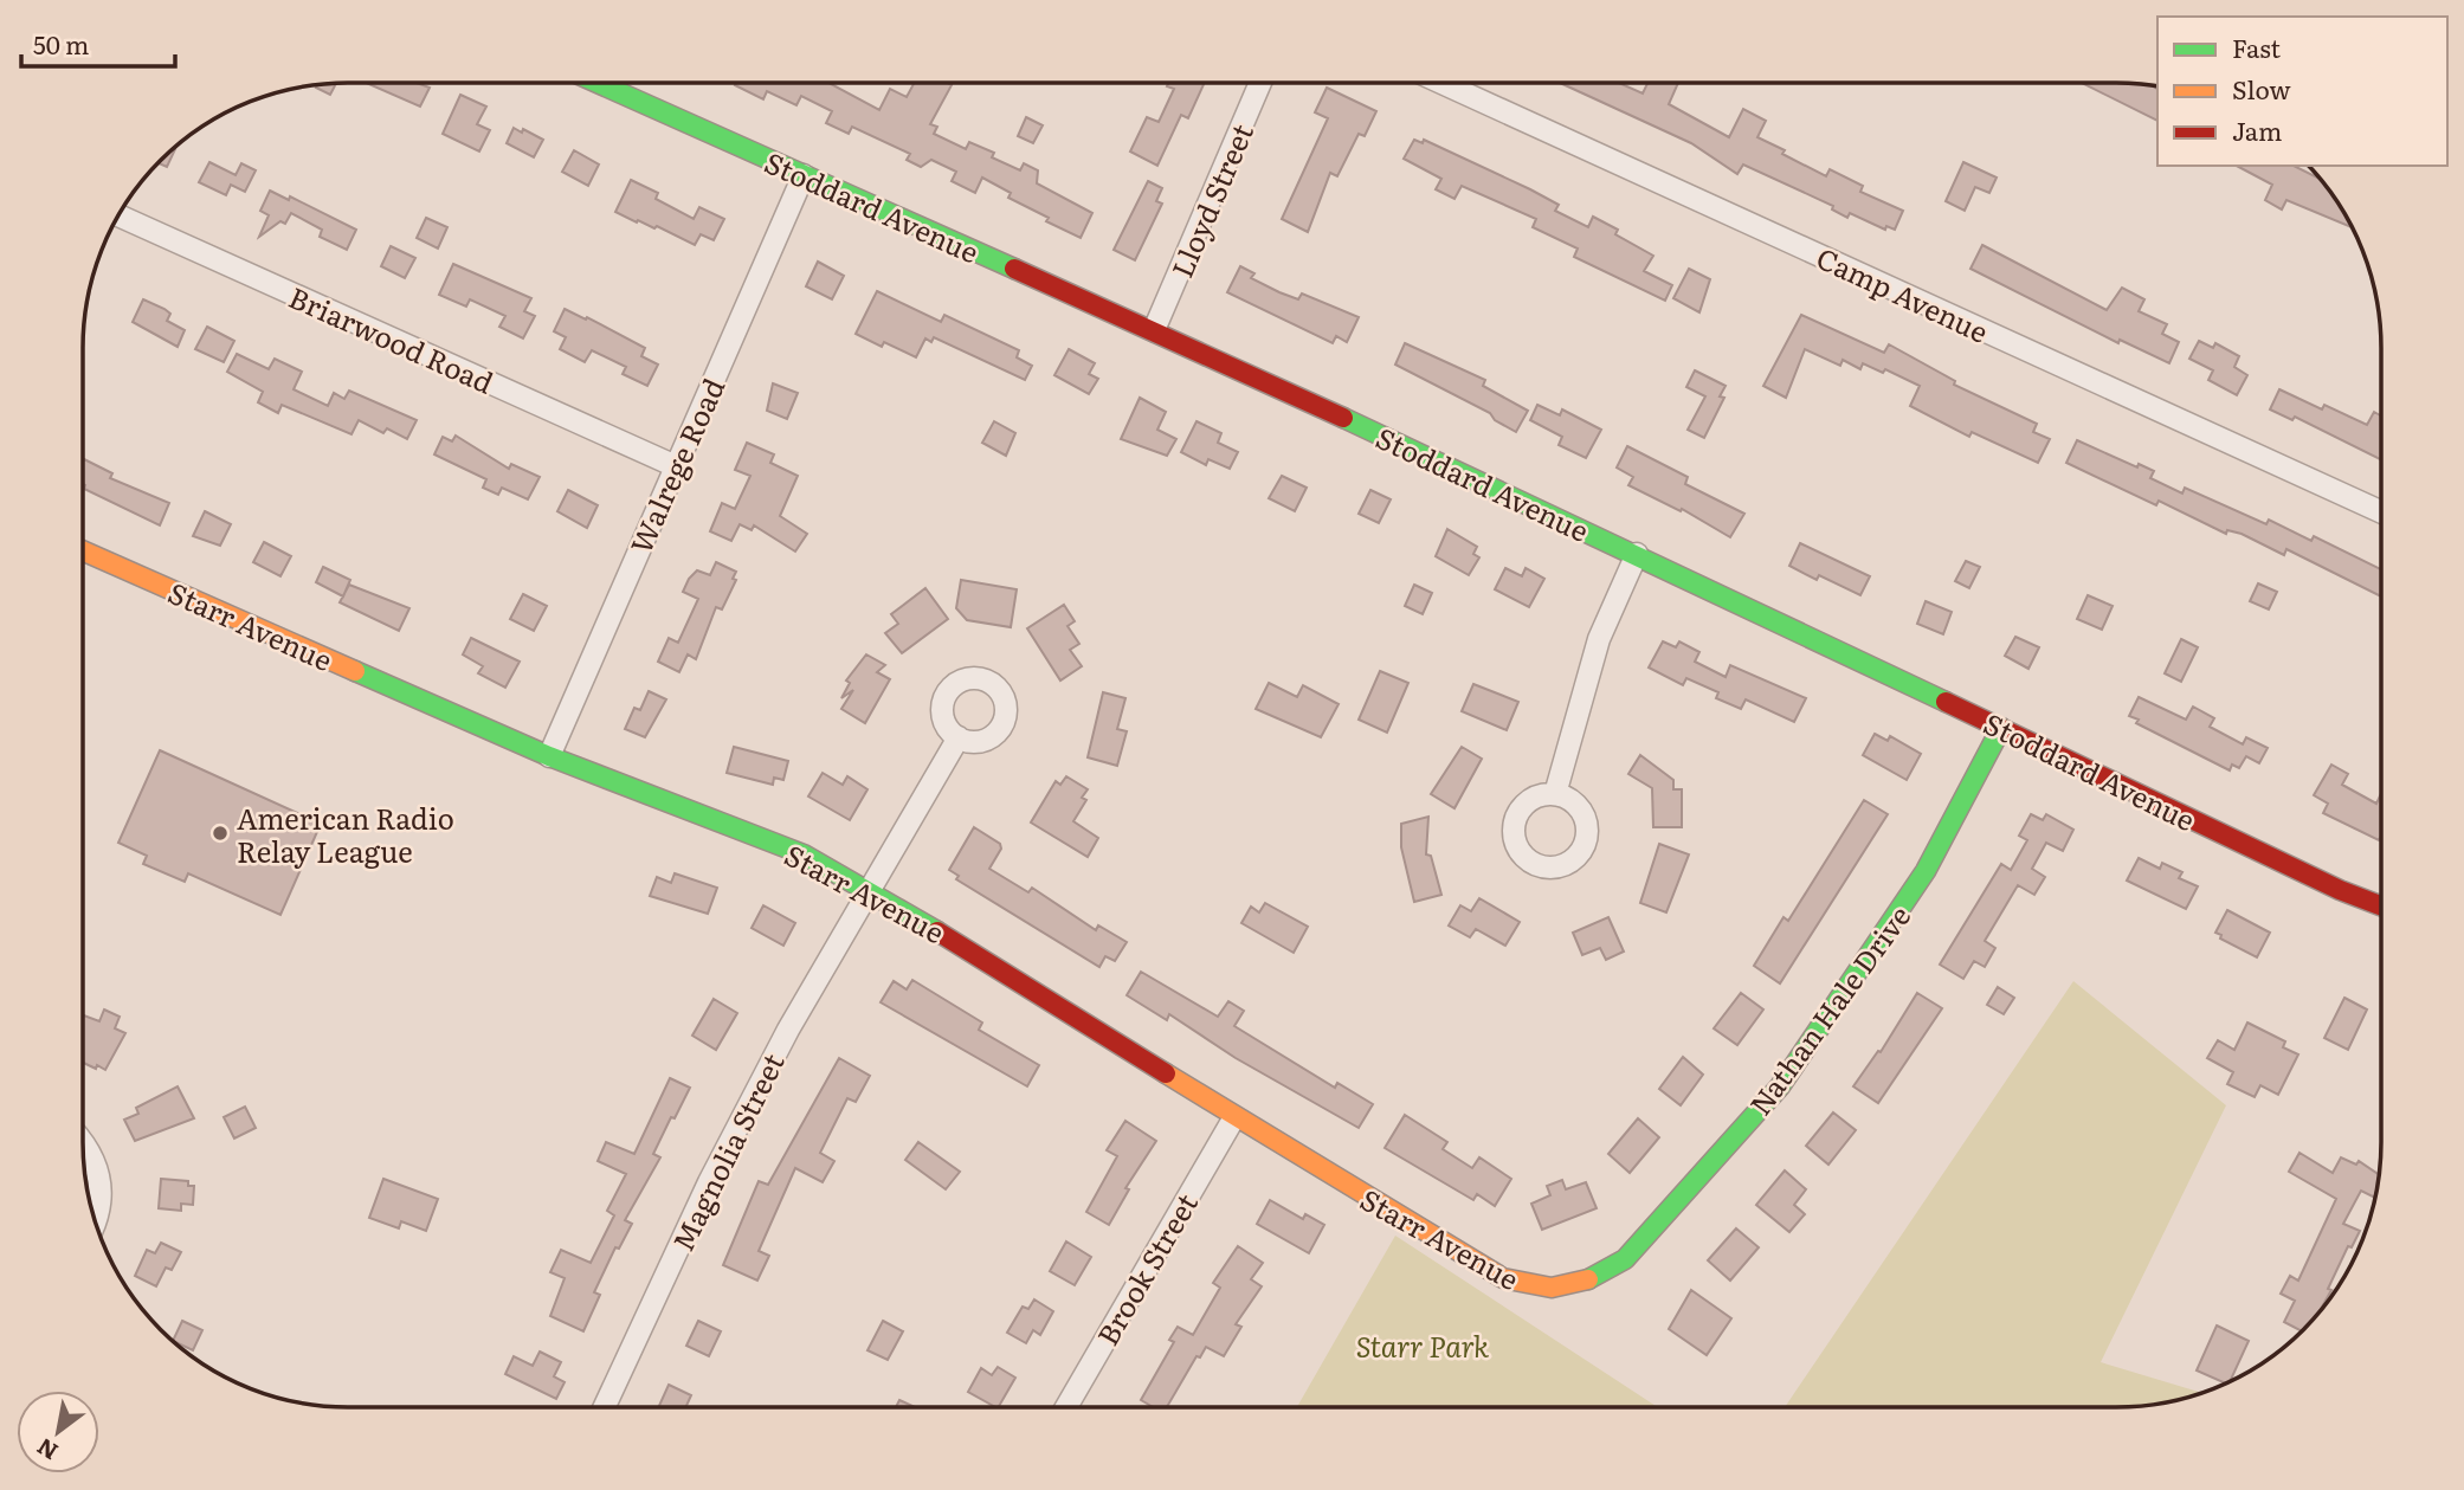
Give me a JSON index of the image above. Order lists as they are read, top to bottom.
{
  "streets": {
    "street": [
      "Lloyd Street",
      "Stoddard Avenue",
      "Camp Avenue",
      "Briarwood Road",
      "Walrege Road",
      "Starr Avenue",
      "Nathan Hale Drive",
      "Magnolia Street",
      "Brook Street"
    ]
  },
  "crossings": [
    ["Lloyd Street", "Stoddard Avenue"],
    ["Stoddard Avenue", "Walrege Road"],
    ["Stoddard Avenue", "Nathan Hale Drive"],
    ["Briarwood Road", "Walrege Road"],
    ["Walrege Road", "Starr Avenue"],
    ["Starr Avenue", "Nathan Hale Drive"],
    ["Starr Avenue", "Magnolia Street"],
    ["Starr Avenue", "Brook Street"]
  ],
  "parks": ["Starr Park"],
  "places": ["American Radio Relay League"],
  "legend": ["Fast", "Slow", "Jam"],
  "scale_bar": "50 m",
  "north": "bottom left"
}
